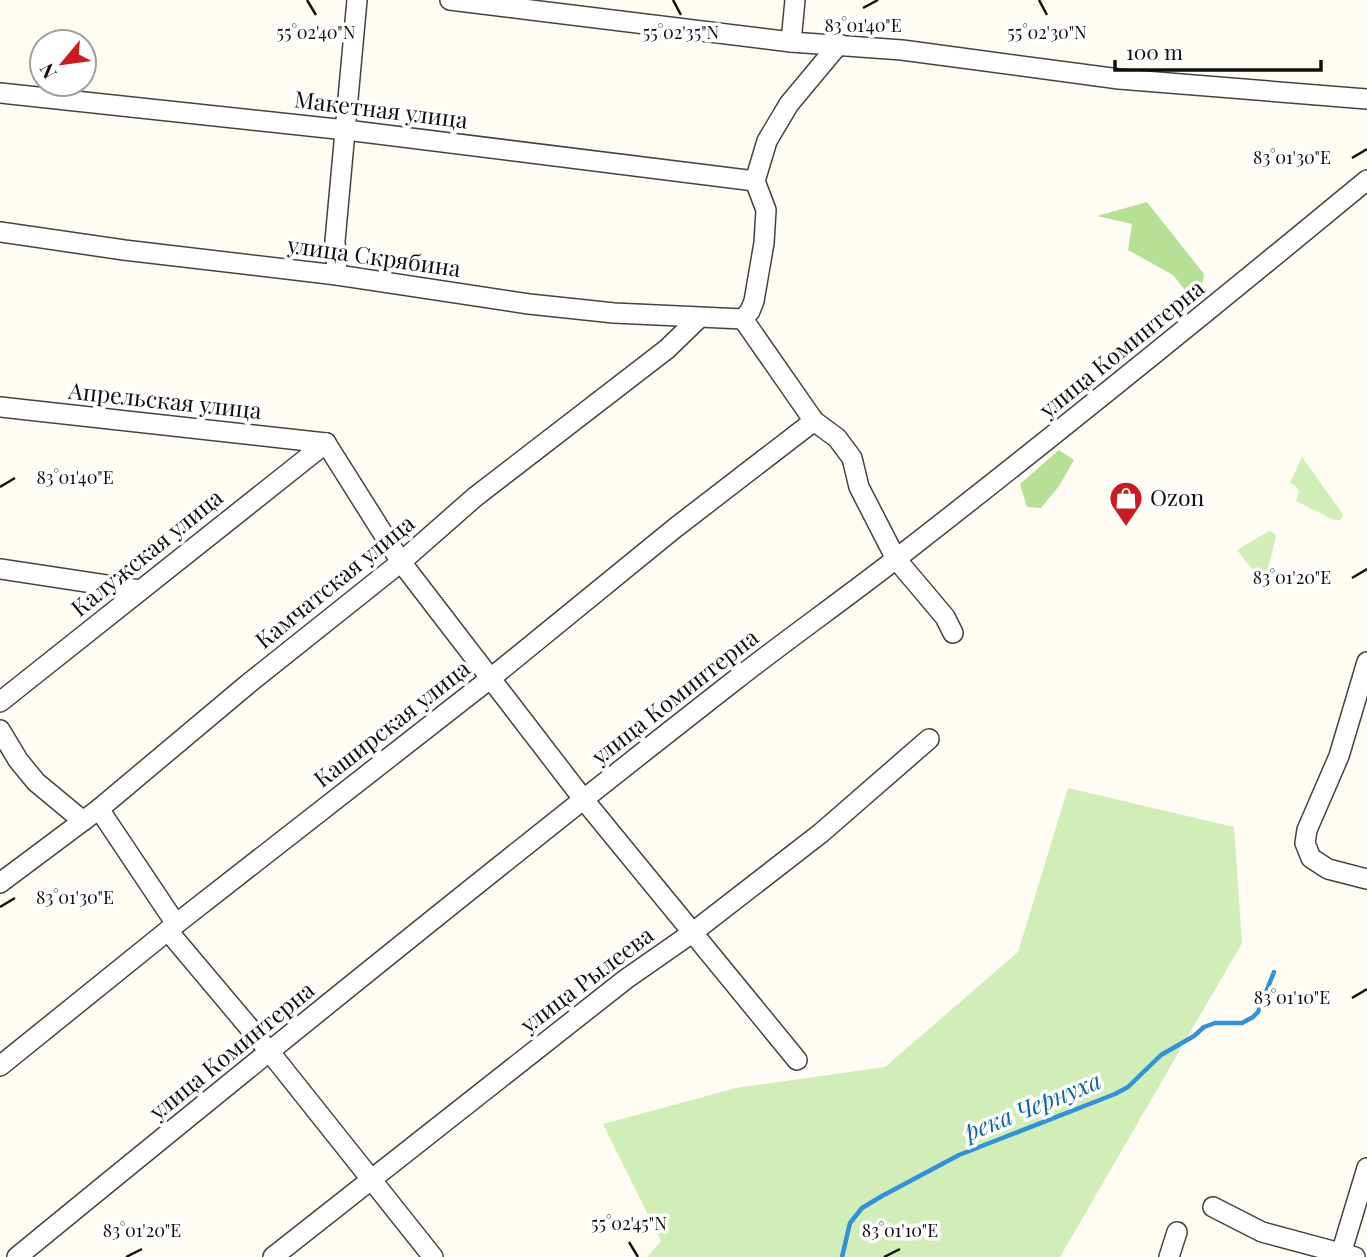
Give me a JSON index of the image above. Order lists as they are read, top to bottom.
{
  "streets": {
    "street": [
      "Макетная улица",
      "улица Скрябина",
      "улица Коминтерна",
      "Апрельская улица",
      "Калужская улица",
      "Камчатская улица",
      "Каширская улица",
      "улица Рылеева"
    ]
  },
  "crossings": [
    ["улица Скрябина", "Камчатская улица"],
    ["Апрельская улица", "Калужская улица"]
  ],
  "water": ["река Чернуха"],
  "places": {
    "shop": ["Ozon"]
  },
  "scale_bar": "100 m",
  "north": "bottom left",
  "coordinates": [
    "83°01'40\"E",
    "55°02'40\"N",
    "55°02'30\"N",
    "55°02'35\"N",
    "83°01'30\"E",
    "83°01'20\"E",
    "83°01'10\"E",
    "55°02'45\"N"
  ]
}
